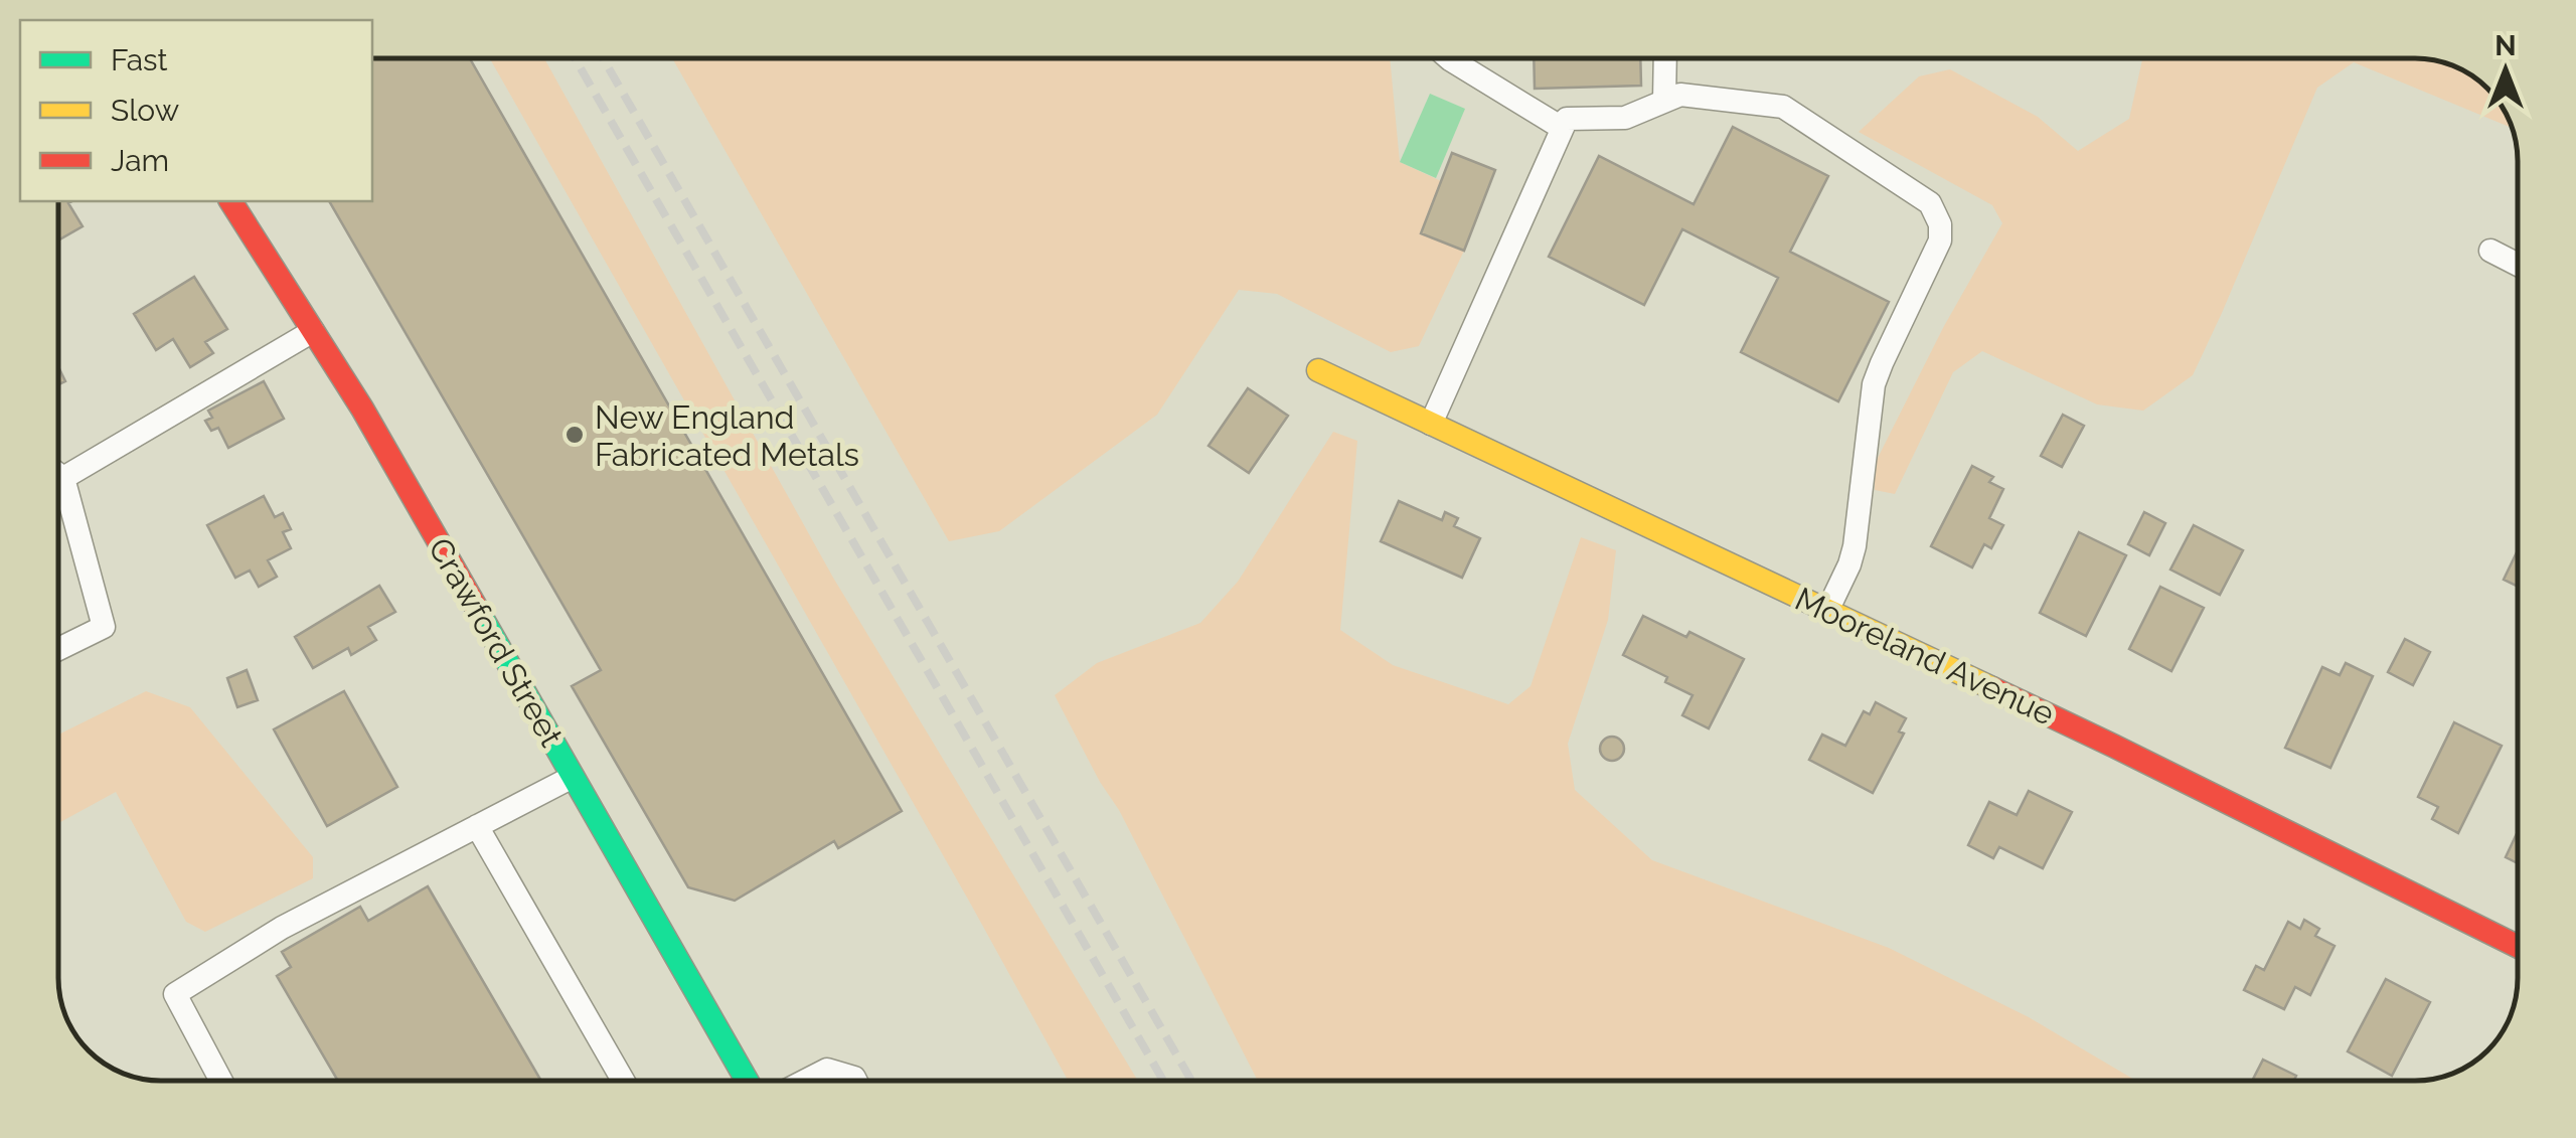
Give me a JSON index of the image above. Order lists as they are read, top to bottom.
{
  "streets": {
    "street": ["Crawford Street", "Mooreland Avenue"]
  },
  "places": ["New England Fabricated Metals"],
  "legend": ["Fast", "Slow", "Jam"],
  "north": "top"
}
